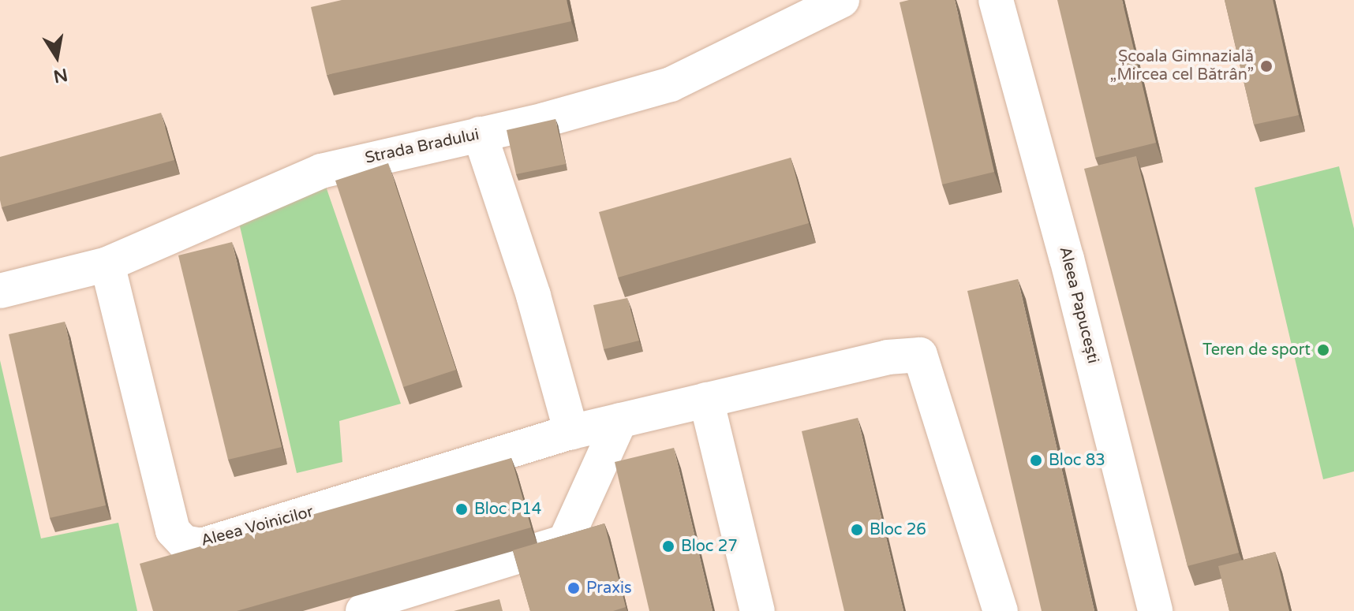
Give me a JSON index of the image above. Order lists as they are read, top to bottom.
{
  "streets": {
    "street": ["Strada Bradului", "Aleea Papucești", "Aleea Voinicilor"]
  },
  "crossings": [
    ["Strada Bradului", "Aleea Voinicilor"]
  ],
  "places": [
    "Școala Gimnazială „Mircea cel Bătrân”",
    "Teren de sport",
    "Bloc 83",
    "Bloc P14",
    "Bloc 26",
    "Bloc 27",
    "Praxis"
  ],
  "north": "bottom"
}
